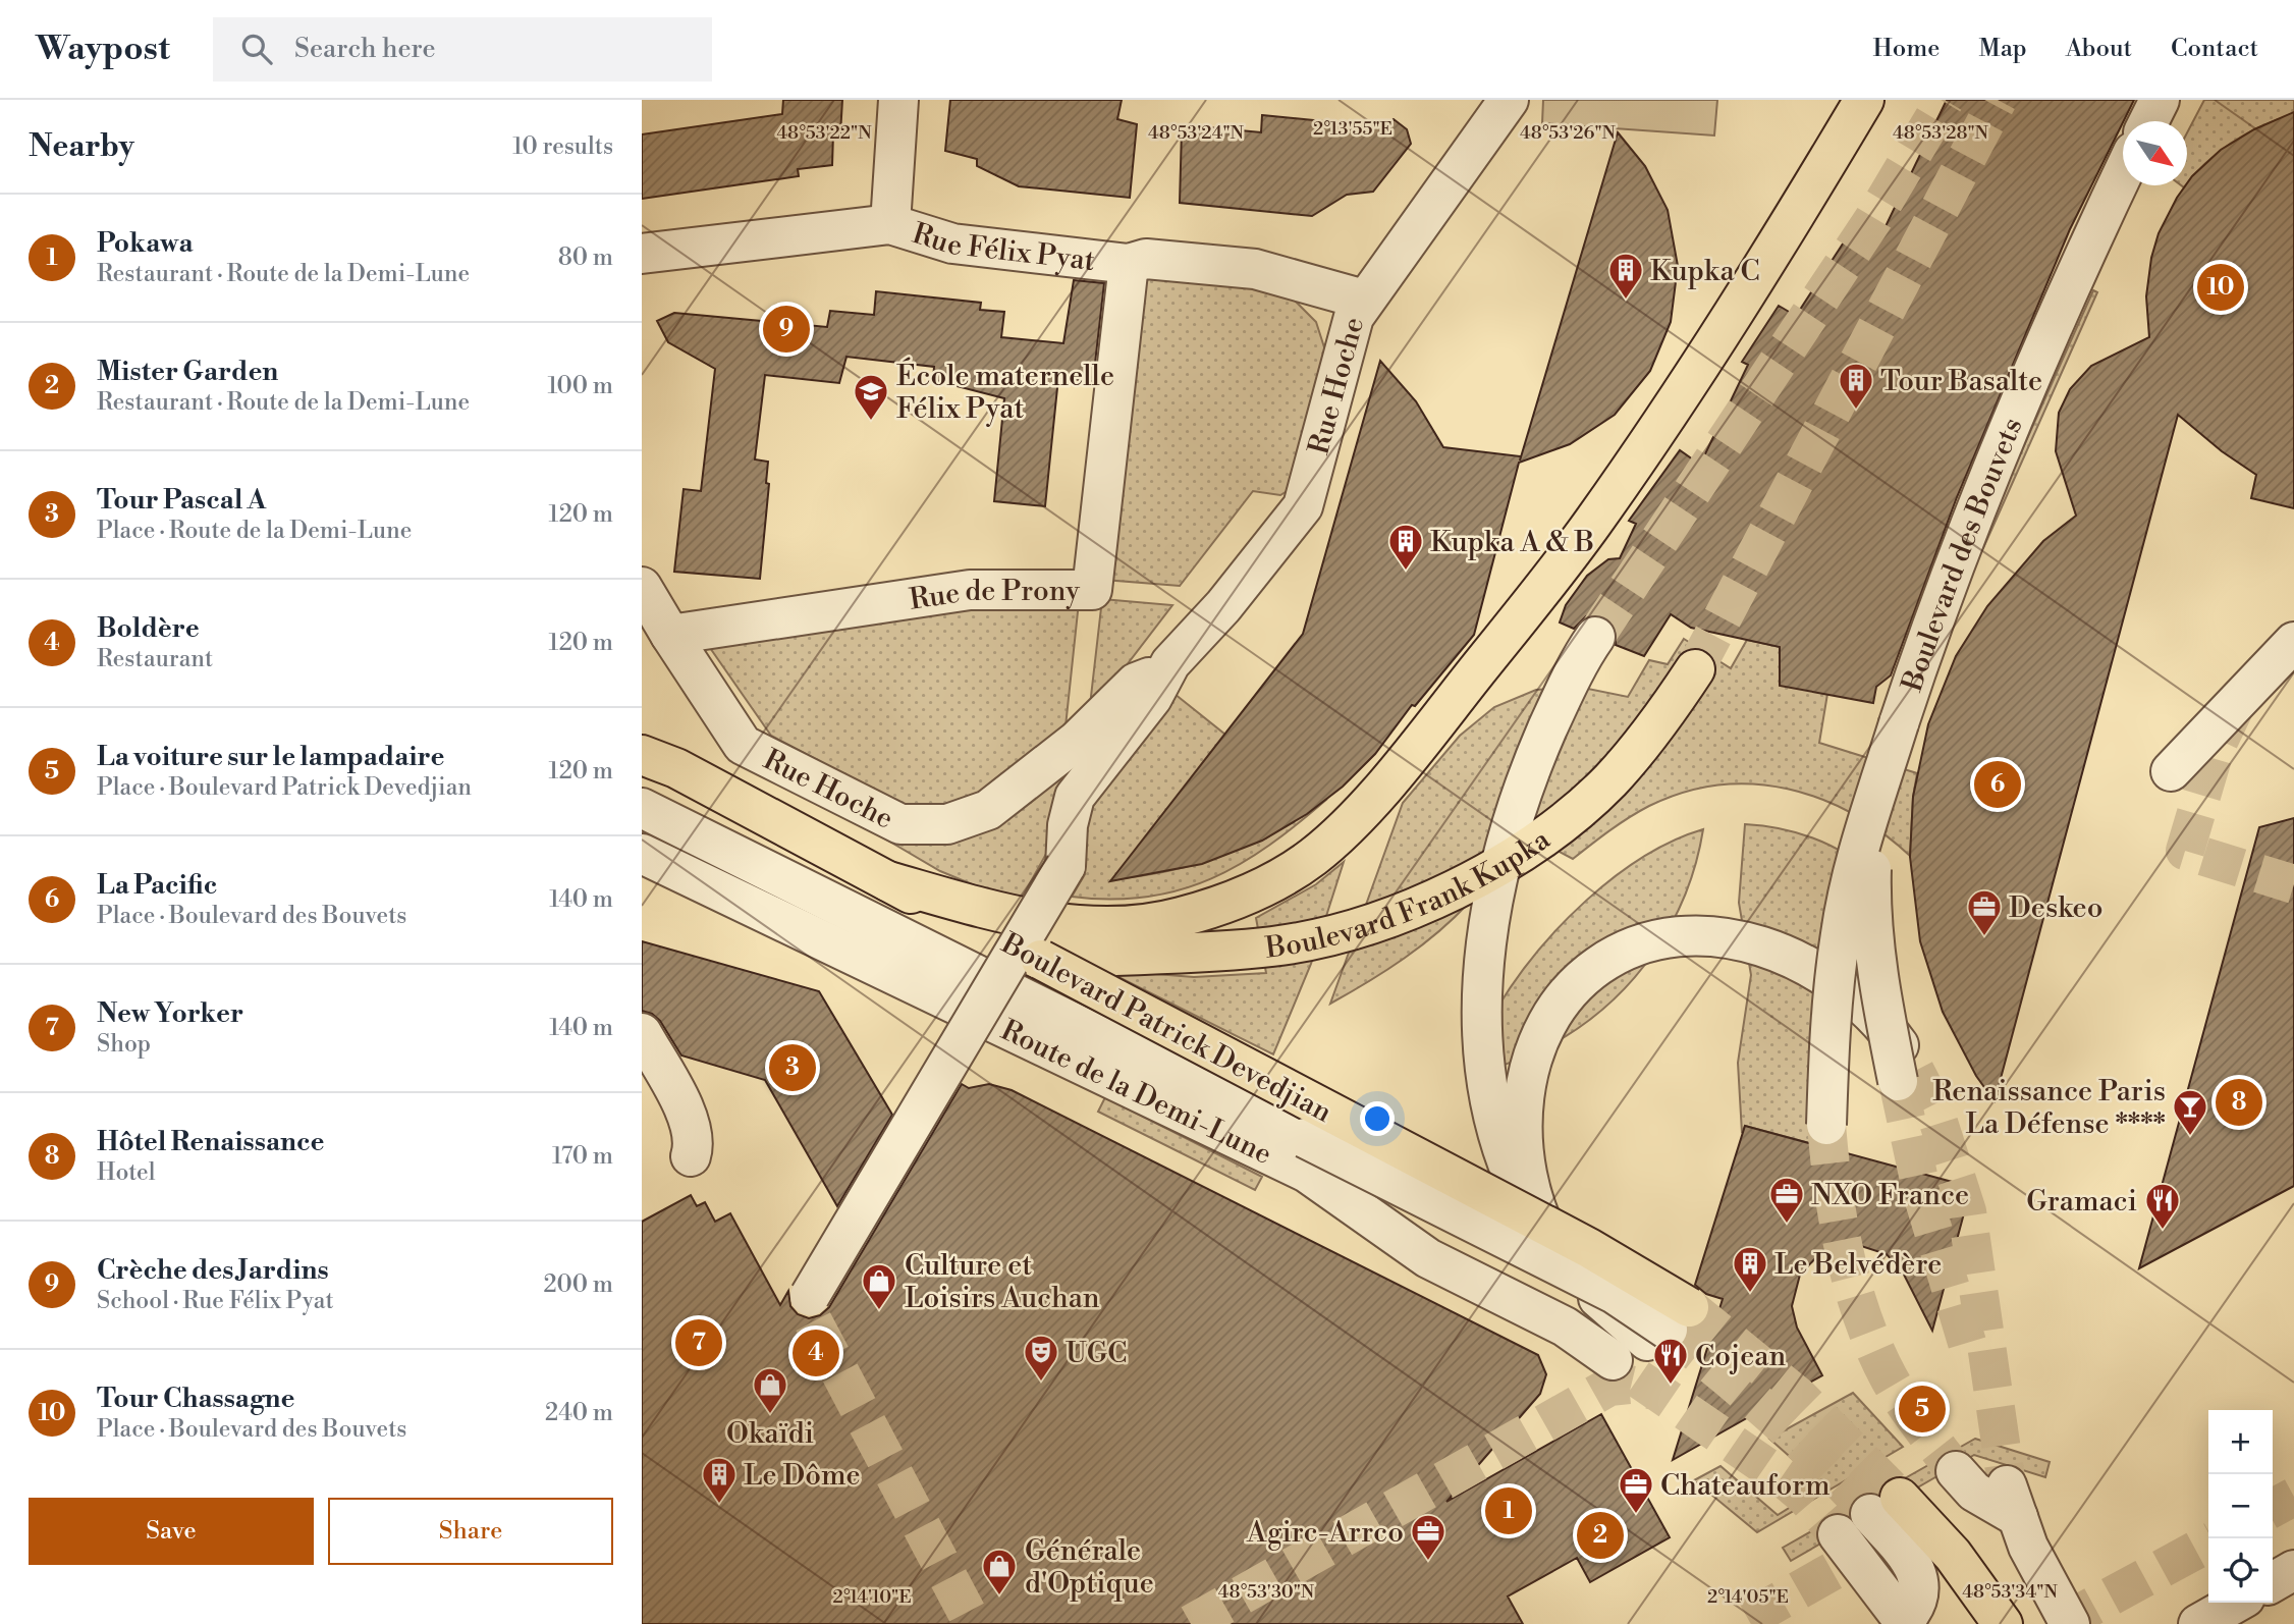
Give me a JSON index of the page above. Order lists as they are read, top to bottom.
{
  "streets": {
    "main road": ["Boulevard Frank Kupka", "Boulevard Patrick Devedjian"],
    "street": [
      "Rue Félix Pyat",
      "Rue Hoche",
      "Boulevard des Bouvets",
      "Rue de Prony",
      "Route de la Demi-Lune"
    ]
  },
  "crossings": [
    ["Rue Félix Pyat", "Rue Hoche"],
    ["Rue Félix Pyat", "Rue de Prony"],
    ["Rue Hoche", "Rue de Prony"],
    ["Boulevard Frank Kupka", "Boulevard Patrick Devedjian"]
  ],
  "places": {
    "building": [
      "Kupka C",
      "Tour Basalte",
      "Kupka A & B",
      "Le Belvédère",
      "Le Dôme"
    ],
    "school or university": ["École maternelle Félix Pyat"],
    "office": [
      "Deskeo",
      "NXO France",
      "Chateauform",
      "Agirc-Arrco"
    ],
    "bar": ["Renaissance Paris La Défense ****"],
    "restaurant": ["Gramaci", "Cojean"],
    "shop": ["Culture et Loisirs Auchan", "Okaïdi", "Générale d'Optique"],
    "theatre": ["UGC"]
  },
  "north": "bottom right",
  "page": {
    "header": "Waypost",
    "search": "Search here",
    "nav": [
      "Home",
      "Map",
      "About",
      "Contact"
    ],
    "heading": ["Nearby", "10 results"],
    "list": [
      {
        "mark": "1",
        "name": "Pokawa",
        "note": "Restaurant · Route de la Demi-Lune",
        "value": "80 m"
      },
      {
        "mark": "2",
        "name": "Mister Garden",
        "note": "Restaurant · Route de la Demi-Lune",
        "value": "100 m"
      },
      {
        "mark": "3",
        "name": "Tour Pascal A",
        "note": "Place · Route de la Demi-Lune",
        "value": "120 m"
      },
      {
        "mark": "4",
        "name": "Boldère",
        "note": "Restaurant",
        "value": "120 m"
      },
      {
        "mark": "5",
        "name": "La voiture sur le lampadaire",
        "note": "Place · Boulevard Patrick Devedjian",
        "value": "120 m"
      },
      {
        "mark": "6",
        "name": "La Pacific",
        "note": "Place · Boulevard des Bouvets",
        "value": "140 m"
      },
      {
        "mark": "7",
        "name": "New Yorker",
        "note": "Shop",
        "value": "140 m"
      },
      {
        "mark": "8",
        "name": "Hôtel Renaissance",
        "note": "Hotel",
        "value": "170 m"
      },
      {
        "mark": "9",
        "name": "Crèche des Jardins",
        "note": "School · Rue Félix Pyat",
        "value": "200 m"
      },
      {
        "mark": "10",
        "name": "Tour Chassagne",
        "note": "Place · Boulevard des Bouvets",
        "value": "240 m"
      }
    ],
    "pins": [
      "10",
      "9",
      "6",
      "3",
      "8",
      "7",
      "4",
      "5",
      "1",
      "2"
    ],
    "map_buttons": ["+", "−"],
    "buttons": ["Save", "Share"]
  },
  "coordinates": [
    "2°13'55\"E",
    "48°53'22\"N",
    "48°53'24\"N",
    "48°53'26\"N",
    "48°53'28\"N",
    "48°53'30\"N",
    "48°53'34\"N",
    "2°14'10\"E",
    "2°14'05\"E"
  ]
}
